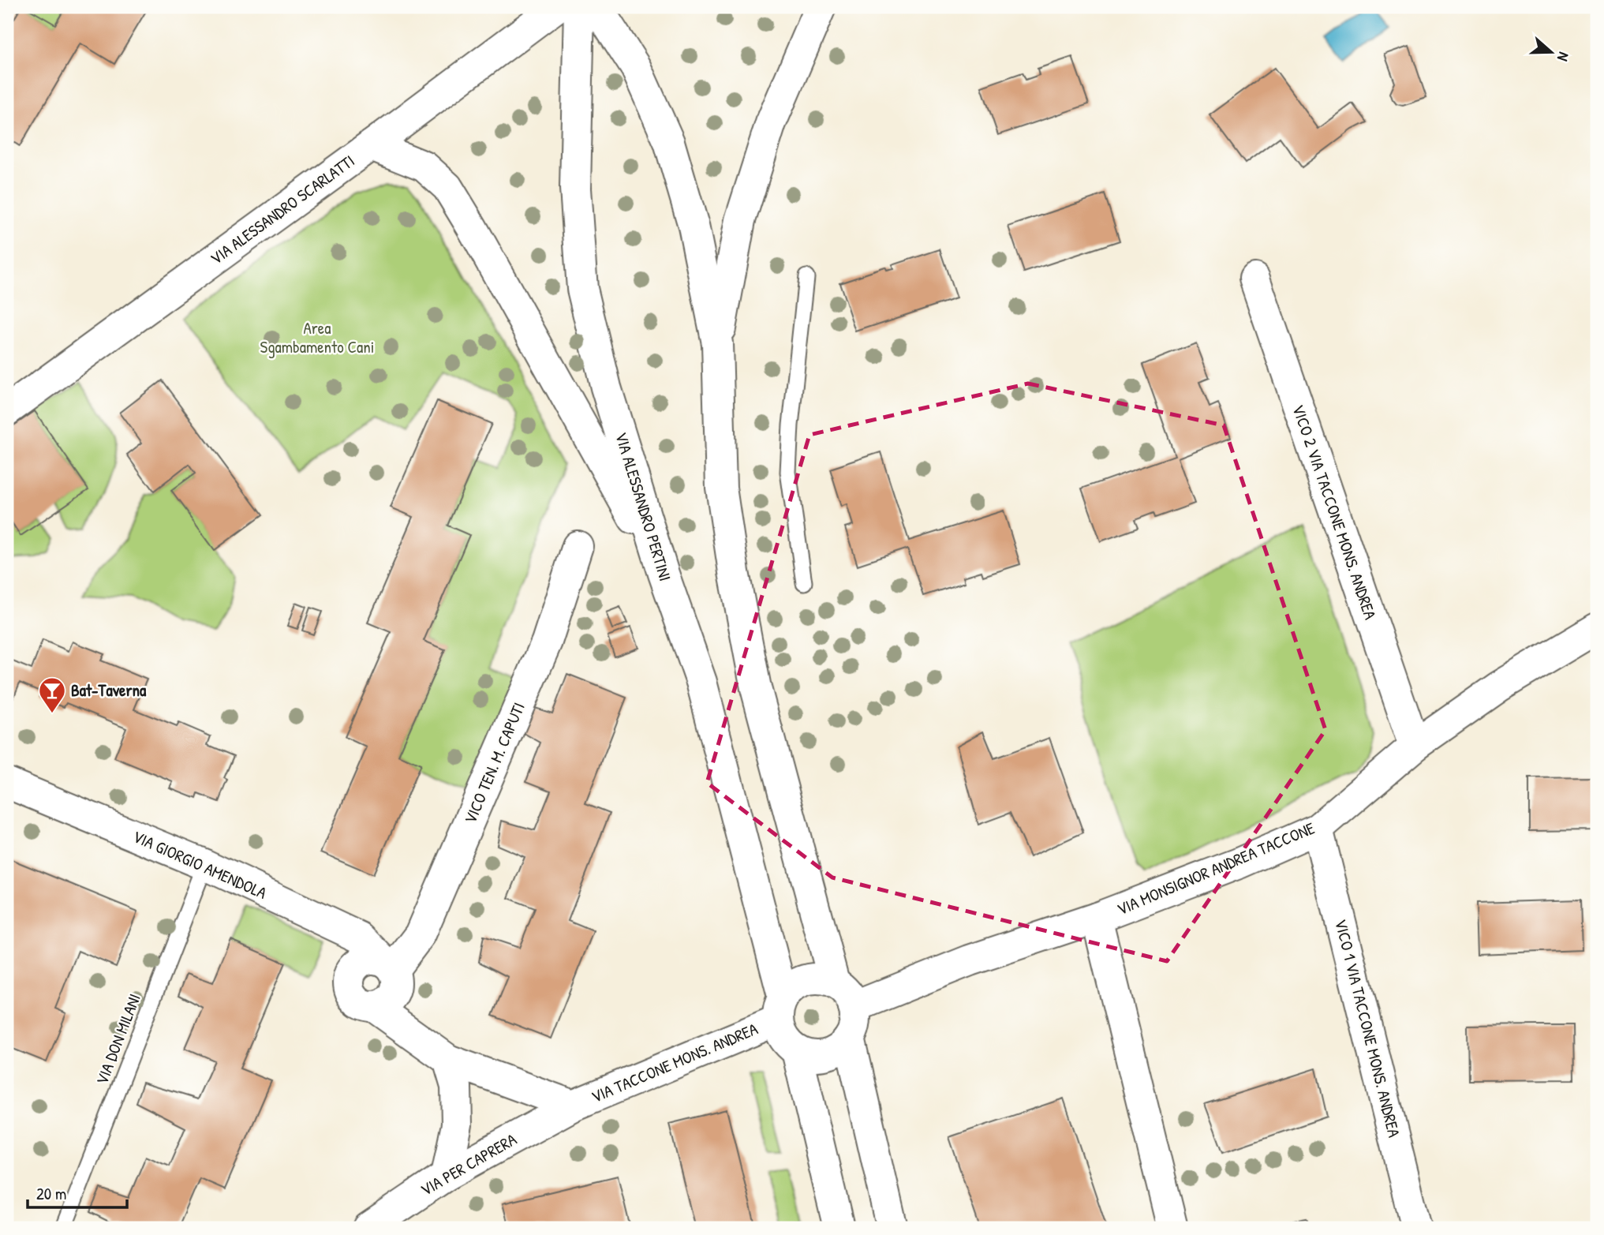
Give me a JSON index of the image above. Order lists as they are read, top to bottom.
{
  "streets": {
    "main road": [
      "VIA ALESSANDRO SCARLATTI",
      "VIA ALESSANDRO PERTINI",
      "VICO 2 VIA TACCONE MONS. ANDREA",
      "VICO TEN. M. CAPUTI",
      "VIA GIORGIO AMENDOLA",
      "VIA MONSIGNOR ANDREA TACCONE",
      "VICO 1 VIA TACCONE MONS. ANDREA",
      "VIA TACCONE MONS. ANDREA",
      "VIA PER CAPRERA"
    ],
    "lane": ["VIA DON MILANI"]
  },
  "crossings": [
    ["VIA ALESSANDRO PERTINI", "VIA MONSIGNOR ANDREA TACCONE"],
    ["VIA ALESSANDRO PERTINI", "VIA TACCONE MONS. ANDREA"],
    ["VICO 2 VIA TACCONE MONS. ANDREA", "VIA MONSIGNOR ANDREA TACCONE"],
    ["VICO TEN. M. CAPUTI", "VIA GIORGIO AMENDOLA"],
    ["VIA GIORGIO AMENDOLA", "VIA DON MILANI"],
    ["VIA MONSIGNOR ANDREA TACCONE", "VICO 1 VIA TACCONE MONS. ANDREA"],
    ["VIA MONSIGNOR ANDREA TACCONE", "VIA TACCONE MONS. ANDREA"],
    ["VIA TACCONE MONS. ANDREA", "VIA PER CAPRERA"]
  ],
  "parks": ["Area Sgambamento Cani"],
  "places": {
    "bar": ["Bat-Taverna"]
  },
  "scale_bar": "20 m",
  "north": "right"
}
